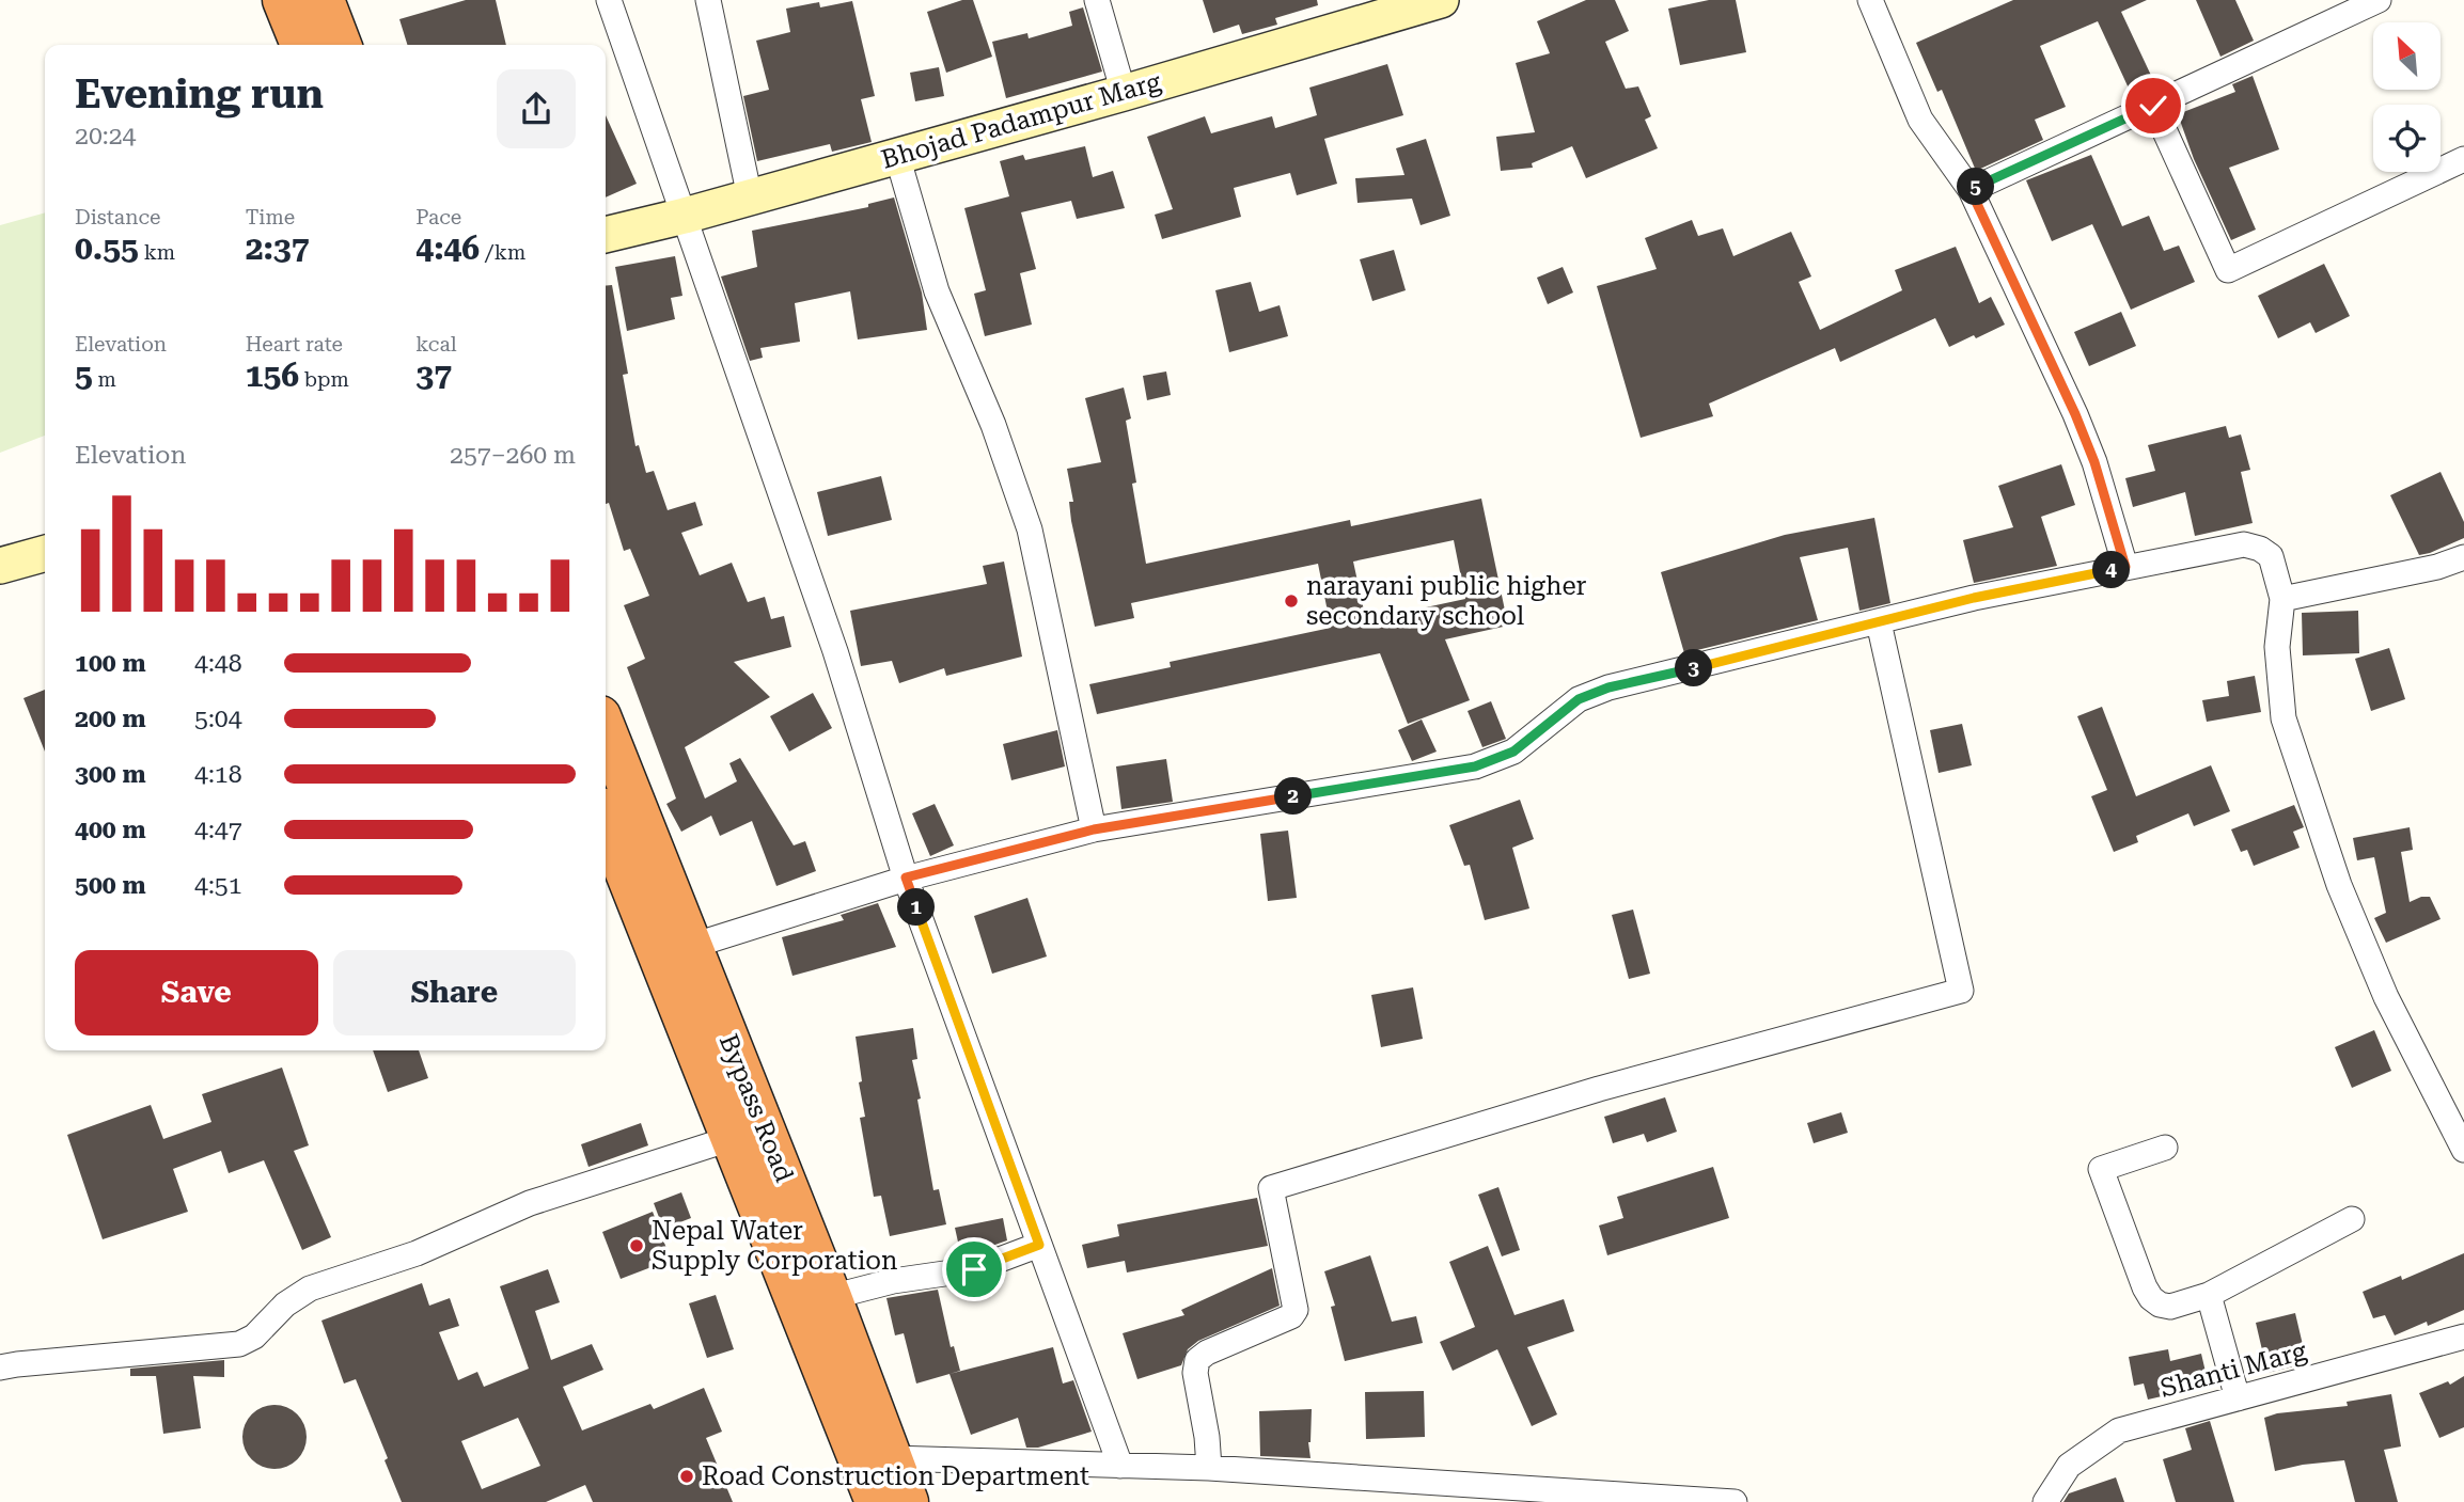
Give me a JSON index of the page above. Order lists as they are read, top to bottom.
{
  "streets": {
    "highway": ["Bypass Road"],
    "street": ["Bhojad Padampur Marg", "Shanti Marg"]
  },
  "places": ["narayani public higher secondary school", "Nepal Water Supply Corporation", "Road Construction Department"],
  "north": "top left",
  "page": {
    "heading": ["Evening run", "20:24"],
    "pins": [
      "5",
      "4",
      "3",
      "2",
      "1"
    ],
    "stats": [
      ["Distance", "0.55 km"],
      ["Time", "2:37"],
      ["Pace", "4:46 /km"],
      ["Elevation", "5 m"],
      ["Heart rate", "156 bpm"],
      ["kcal", "37"]
    ],
    "chart": ["Elevation", "257–260 m"],
    "list": [
      {
        "name": "100 m",
        "note": "4:48"
      },
      {
        "name": "200 m",
        "note": "5:04"
      },
      {
        "name": "300 m",
        "note": "4:18"
      },
      {
        "name": "400 m",
        "note": "4:47"
      },
      {
        "name": "500 m",
        "note": "4:51"
      }
    ],
    "buttons": ["Save", "Share"]
  }
}
